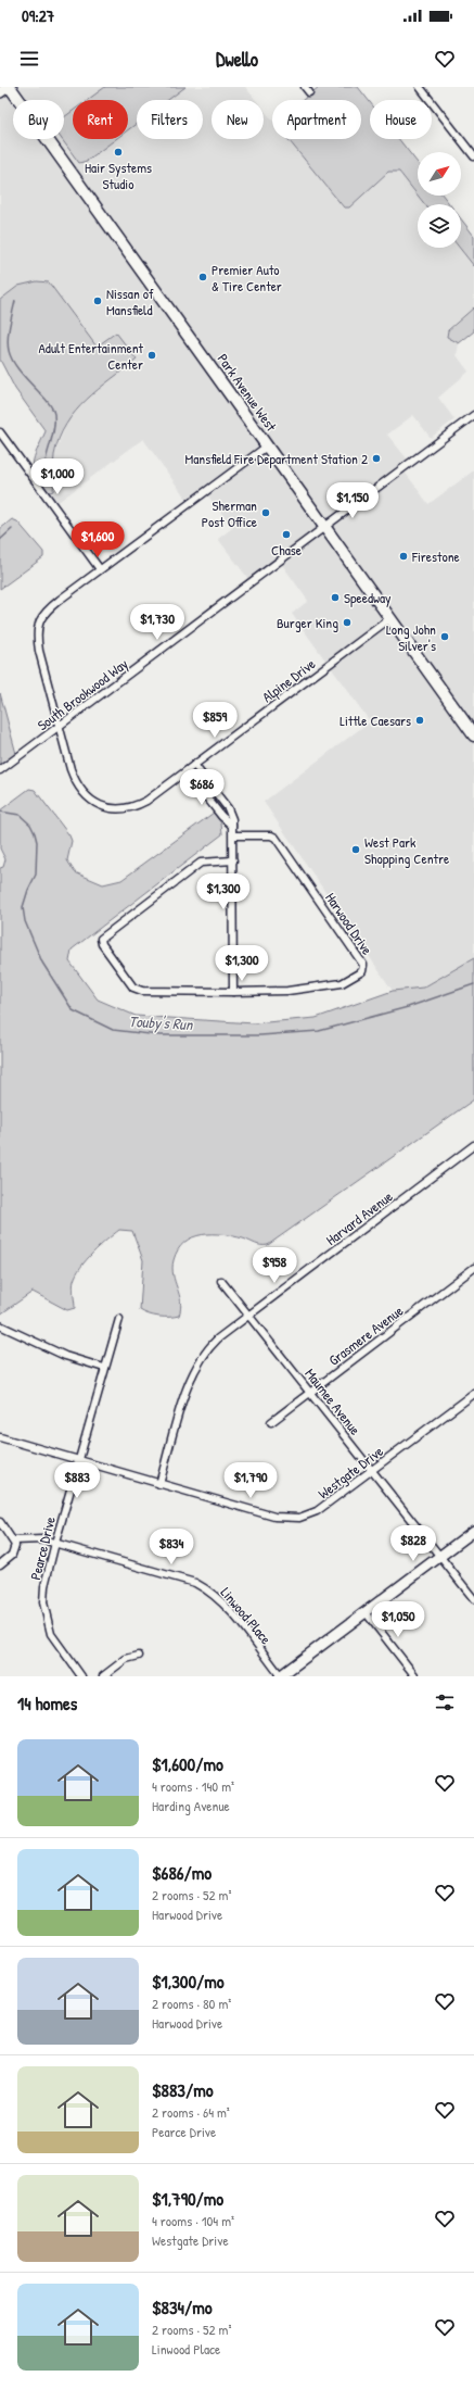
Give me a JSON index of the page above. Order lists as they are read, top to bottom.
{
  "streets": {
    "main road": ["Park Avenue West"],
    "street": [
      "Alpine Drive",
      "South Brookwood Way",
      "Harwood Drive",
      "Harvard Avenue",
      "Grasmere Avenue",
      "Maumee Avenue",
      "Westgate Drive",
      "Pearce Drive",
      "Linwood Place"
    ]
  },
  "crossings": [
    ["Park Avenue West", "Alpine Drive"],
    ["Park Avenue West", "South Brookwood Way"],
    ["Alpine Drive", "South Brookwood Way"],
    ["Harvard Avenue", "Maumee Avenue"],
    ["Harvard Avenue", "Westgate Drive"],
    ["Grasmere Avenue", "Maumee Avenue"],
    ["Maumee Avenue", "Westgate Drive"],
    ["Westgate Drive", "Pearce Drive"],
    ["Pearce Drive", "Linwood Place"]
  ],
  "water": ["Touby's Run"],
  "places": [
    "Hair Systems Studio",
    "Premier Auto & Tire Center",
    "Nissan of Mansfield",
    "Adult Entertainment Center",
    "Mansfield Fire Department Station 2",
    "Sherman Post Office",
    "Chase",
    "Firestone",
    "Speedway",
    "Burger King",
    "Long John Silver's",
    "Little Caesars",
    "West Park Shopping Centre"
  ],
  "north": "top right",
  "page": {
    "status": "09:27",
    "header": "Dwello",
    "chip": [
      "Buy",
      "Rent",
      "Filters",
      "New",
      "Apartment",
      "House"
    ],
    "price": [
      "$1,000",
      "$1,150",
      "$1,600",
      "$1,730",
      "$859",
      "$686",
      "$1,300",
      "$1,300",
      "$958",
      "$883",
      "$1,790",
      "$828",
      "$834",
      "$1,050"
    ],
    "heading": "14 homes",
    "list": [
      {
        "name": "$1,600/mo",
        "note": "4 rooms · 140 m² · Harding Avenue"
      },
      {
        "name": "$686/mo",
        "note": "2 rooms · 52 m² · Harwood Drive"
      },
      {
        "name": "$1,300/mo",
        "note": "2 rooms · 80 m² · Harwood Drive"
      },
      {
        "name": "$883/mo",
        "note": "2 rooms · 64 m² · Pearce Drive"
      },
      {
        "name": "$1,790/mo",
        "note": "4 rooms · 104 m² · Westgate Drive"
      },
      {
        "name": "$834/mo",
        "note": "2 rooms · 52 m² · Linwood Place"
      }
    ]
  }
}
